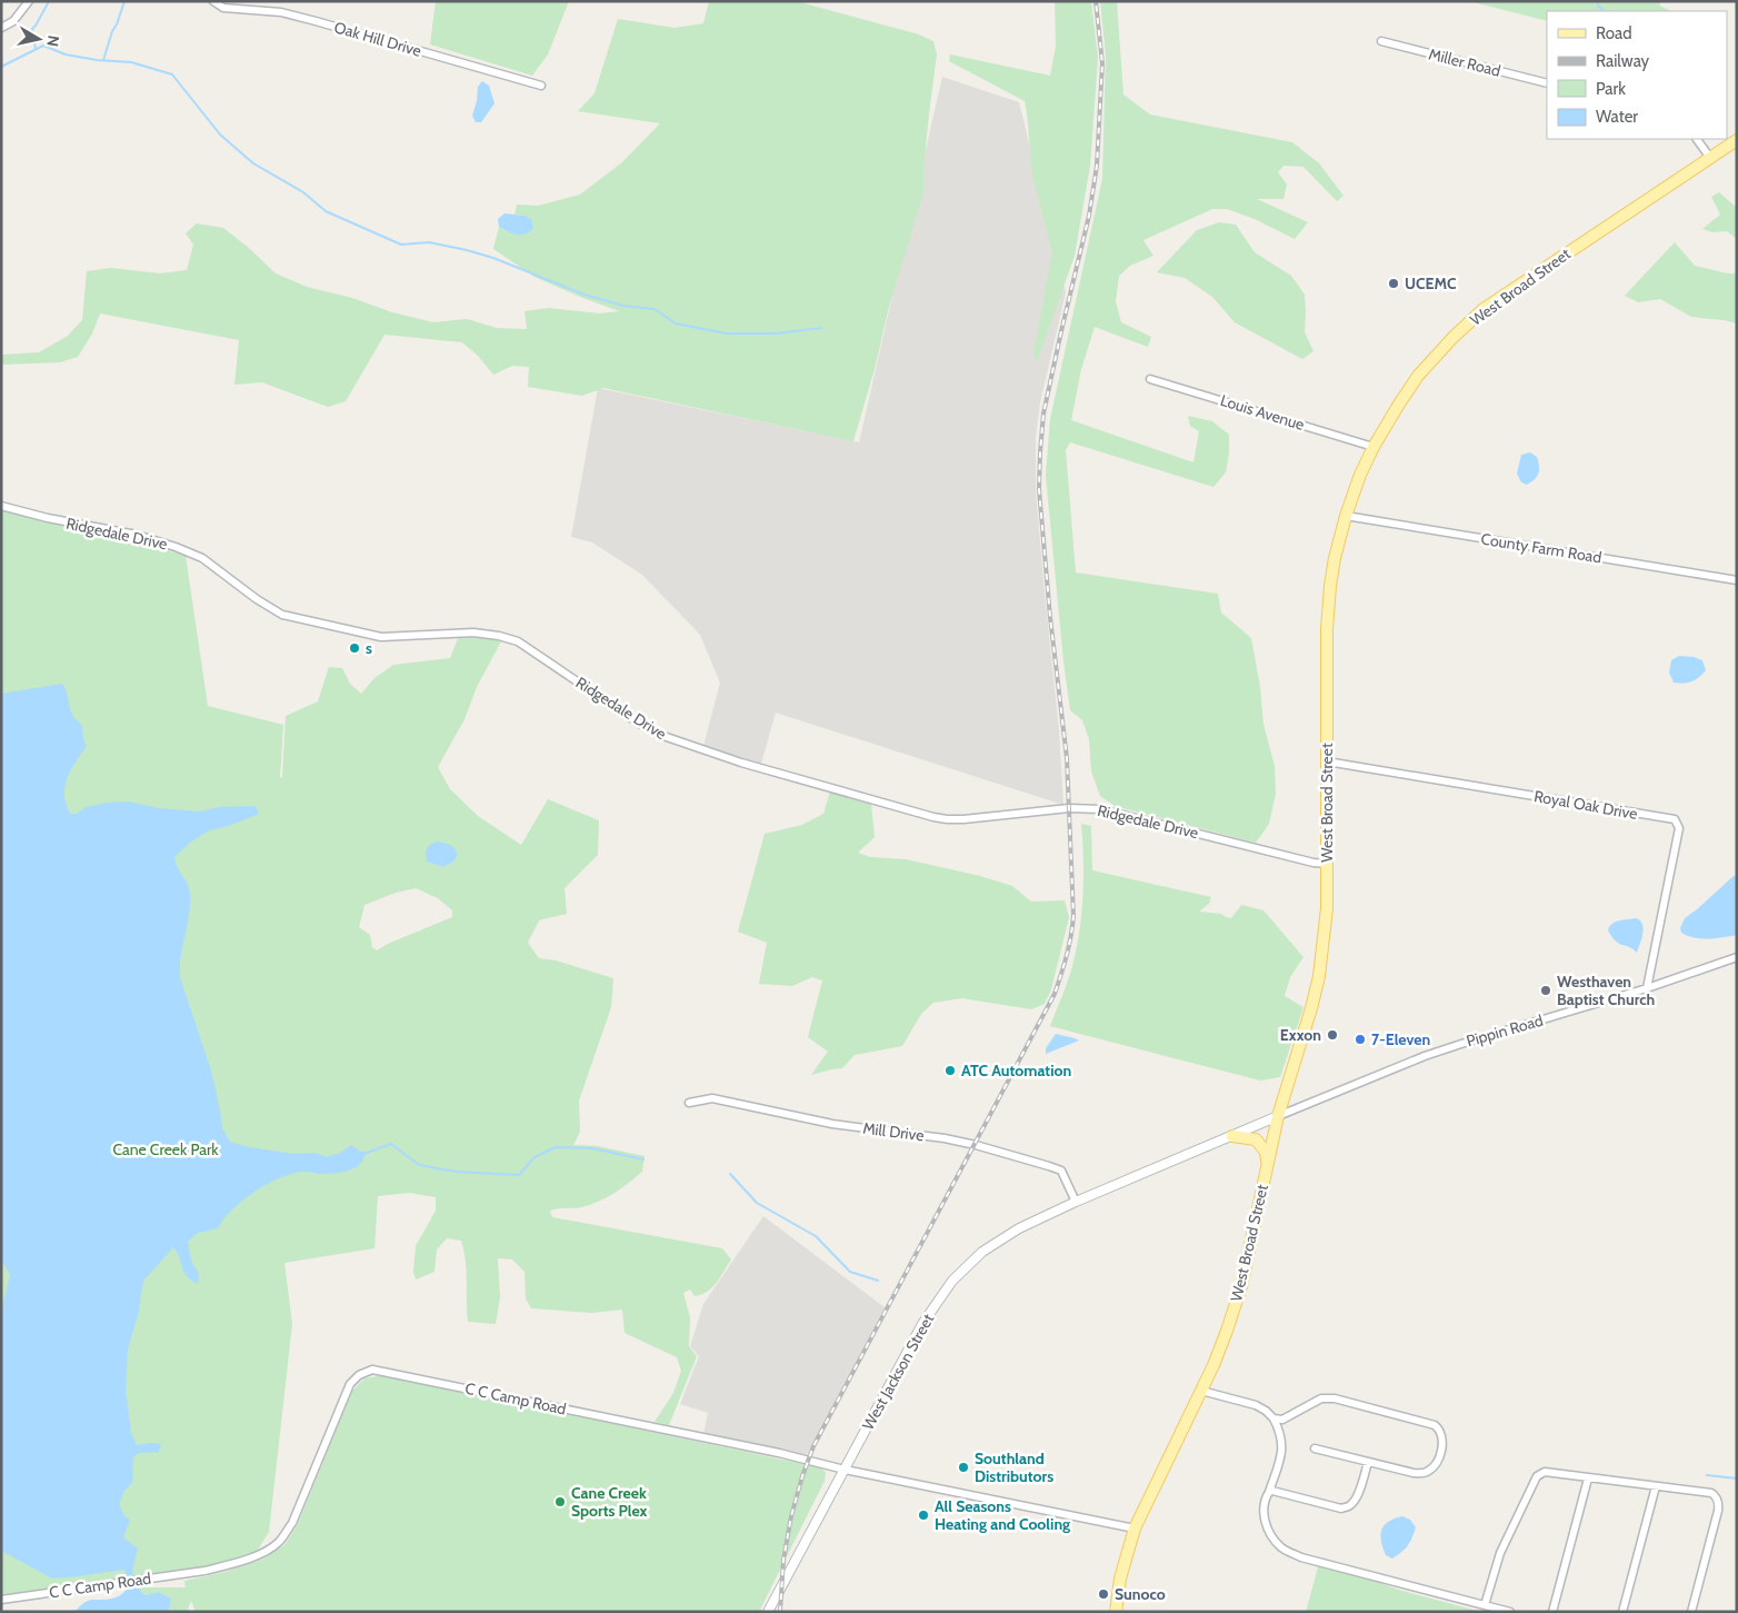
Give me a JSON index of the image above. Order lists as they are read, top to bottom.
{
  "streets": {
    "main road": ["West Broad Street"],
    "street": [
      "Oak Hill Drive",
      "Miller Road",
      "Louis Avenue",
      "Ridgedale Drive",
      "County Farm Road",
      "Royal Oak Drive",
      "Pippin Road",
      "Mill Drive",
      "West Jackson Street",
      "C C Camp Road"
    ]
  },
  "crossings": [
    ["West Broad Street", "Louis Avenue"],
    ["West Broad Street", "Ridgedale Drive"],
    ["West Broad Street", "County Farm Road"],
    ["West Broad Street", "Royal Oak Drive"],
    ["West Broad Street", "Pippin Road"],
    ["West Broad Street", "West Jackson Street"],
    ["West Broad Street", "C C Camp Road"],
    ["Royal Oak Drive", "Pippin Road"],
    ["Pippin Road", "West Jackson Street"],
    ["Mill Drive", "West Jackson Street"],
    ["West Jackson Street", "C C Camp Road"]
  ],
  "parks": ["Cane Creek Park"],
  "places": [
    "UCEMC",
    "s",
    "Westhaven Baptist Church",
    "Exxon",
    "7-Eleven",
    "ATC Automation",
    "Southland Distributors",
    "Cane Creek Sports Plex",
    "All Seasons Heating and Cooling",
    "Sunoco"
  ],
  "legend": [
    "Road",
    "Railway",
    "Park",
    "Water"
  ],
  "north": "right"
}
